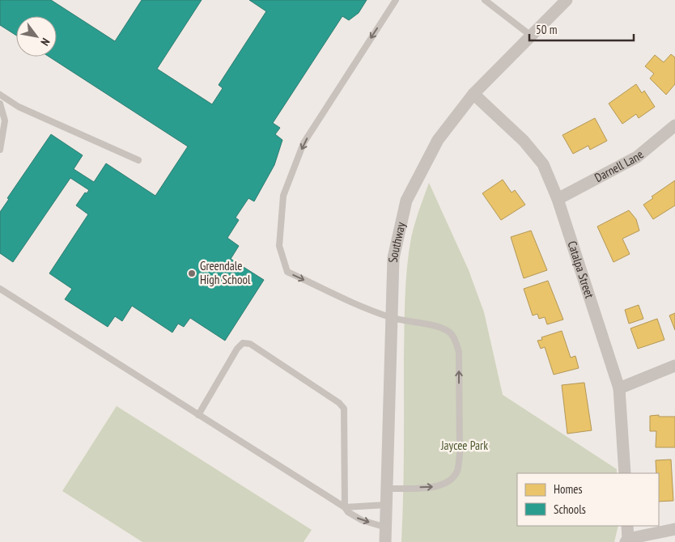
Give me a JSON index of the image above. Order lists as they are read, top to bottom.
{
  "streets": {
    "street": ["Darnell Lane", "Southway", "Catalpa Street"]
  },
  "crossings": [
    ["Darnell Lane", "Catalpa Street"],
    ["Southway", "Catalpa Street"]
  ],
  "parks": ["Jaycee Park"],
  "places": ["Greendale High School"],
  "legend": ["Homes", "Schools"],
  "scale_bar": "50 m",
  "north": "bottom right"
}
